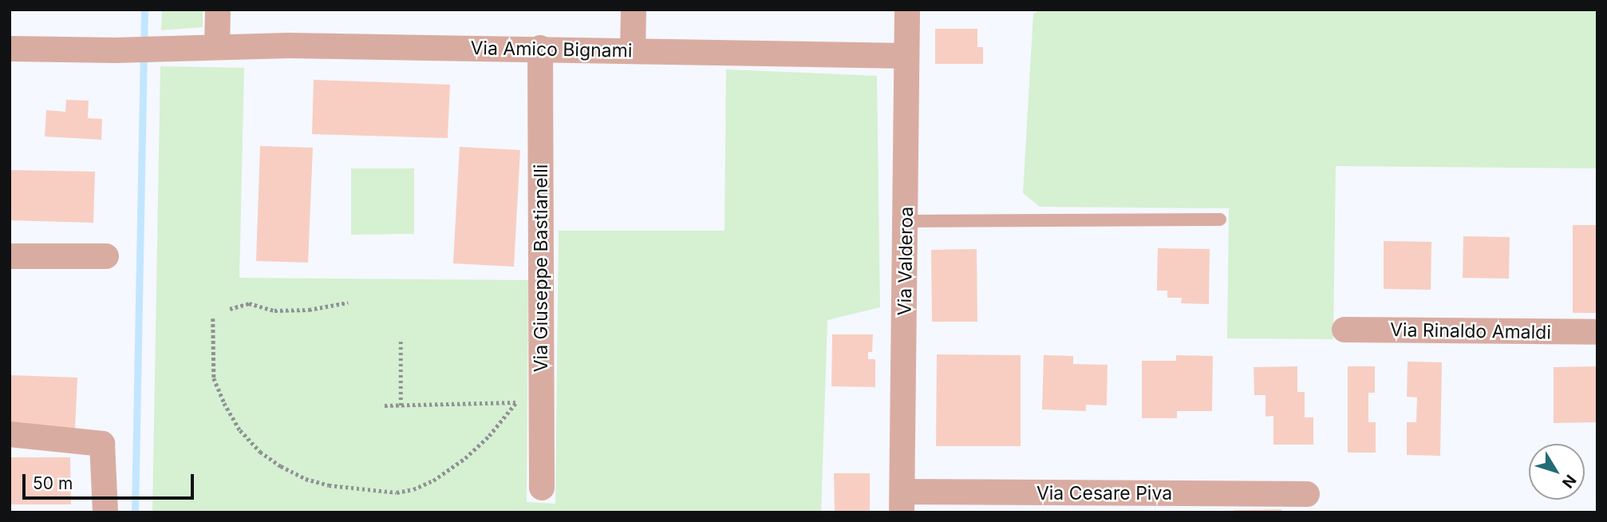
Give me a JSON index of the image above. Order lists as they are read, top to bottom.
{
  "streets": {
    "street": [
      "Via Amico Bignami",
      "Via Valderoa",
      "Via Giuseppe Bastianelli",
      "Via Rinaldo Amaldi",
      "Via Cesare Piva"
    ]
  },
  "crossings": [
    ["Via Amico Bignami", "Via Valderoa"],
    ["Via Amico Bignami", "Via Giuseppe Bastianelli"],
    ["Via Valderoa", "Via Cesare Piva"]
  ],
  "scale_bar": "50 m",
  "north": "bottom right"
}
